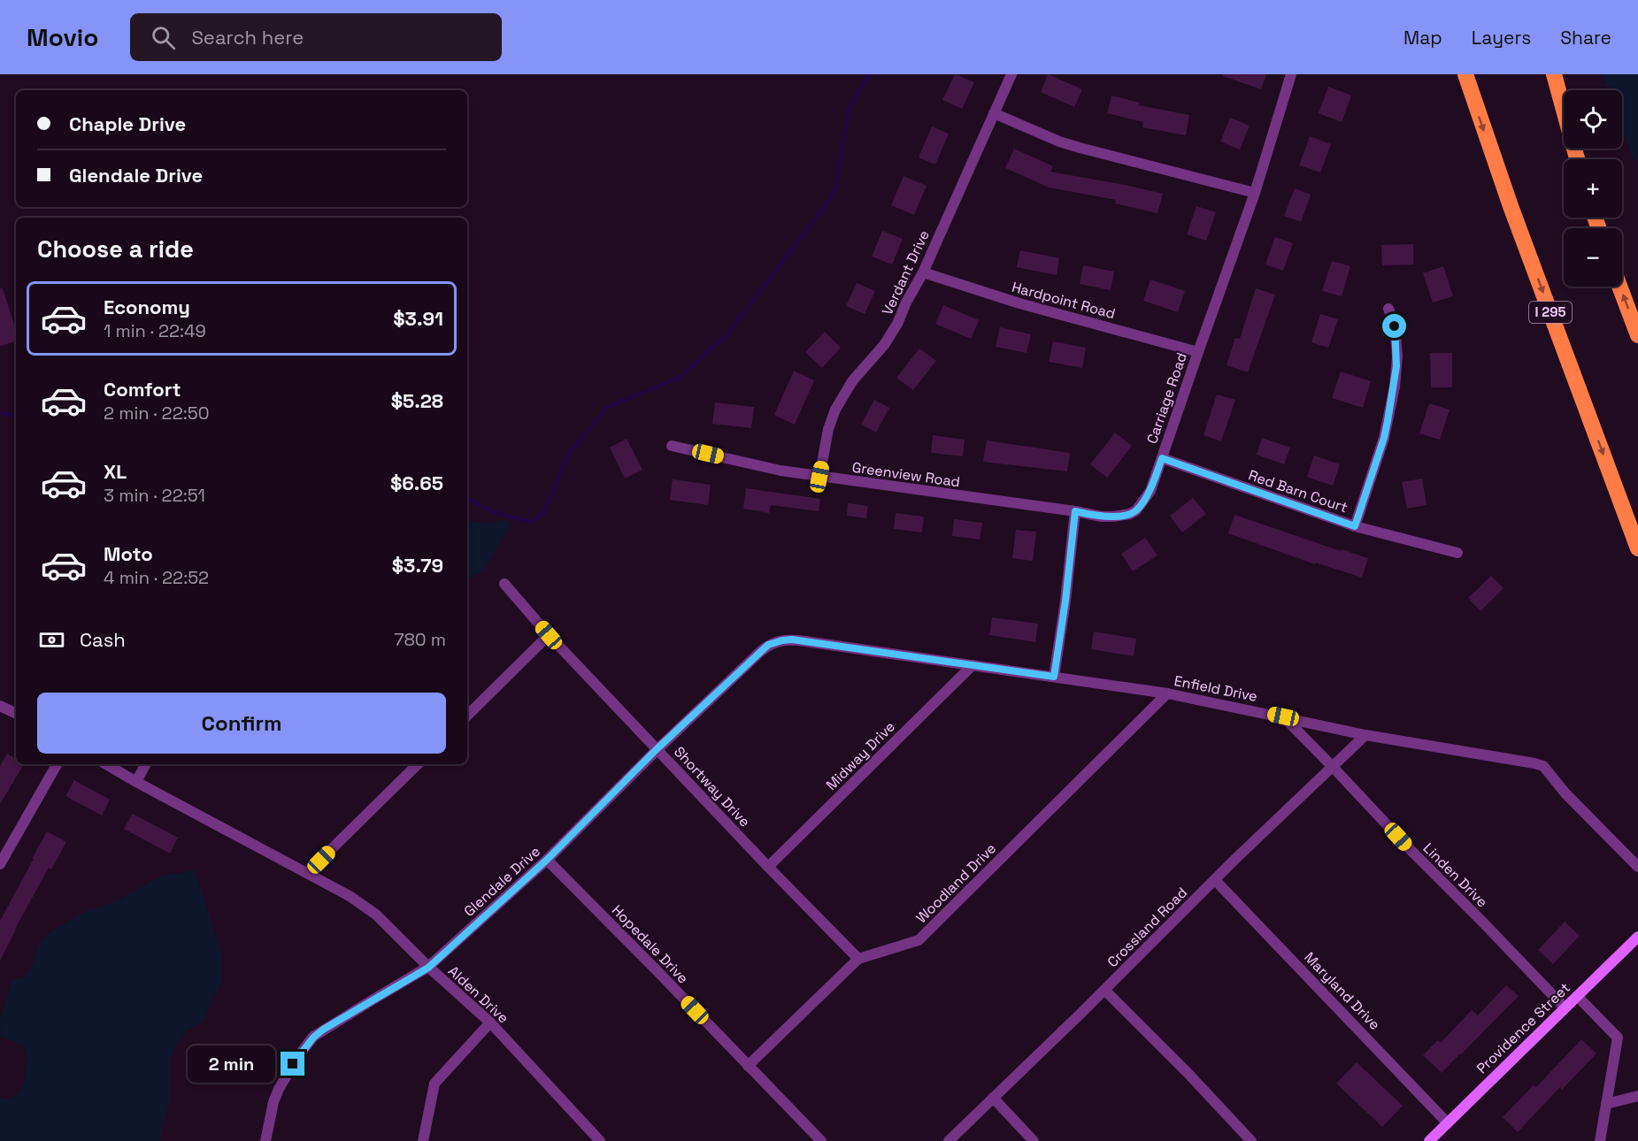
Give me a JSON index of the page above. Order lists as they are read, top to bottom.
{
  "streets": {
    "highway": ["I 295"],
    "main road": ["Providence Street"],
    "street": [
      "Verdant Drive",
      "Hardpoint Road",
      "Carriage Road",
      "Greenview Road",
      "Red Barn Court",
      "Enfield Drive",
      "Midway Drive",
      "Shortway Drive",
      "Linden Drive",
      "Glendale Drive",
      "Woodland Drive",
      "Crossland Road",
      "Hopedale Drive",
      "Maryland Drive",
      "Alden Drive"
    ]
  },
  "crossings": [
    ["Verdant Drive", "Hardpoint Road"],
    ["Verdant Drive", "Greenview Road"],
    ["Hardpoint Road", "Carriage Road"],
    ["Carriage Road", "Greenview Road"],
    ["Carriage Road", "Red Barn Court"],
    ["Enfield Drive", "Midway Drive"],
    ["Enfield Drive", "Linden Drive"],
    ["Enfield Drive", "Glendale Drive"],
    ["Enfield Drive", "Woodland Drive"],
    ["Enfield Drive", "Crossland Road"],
    ["Midway Drive", "Shortway Drive"],
    ["Shortway Drive", "Glendale Drive"],
    ["Shortway Drive", "Woodland Drive"],
    ["Linden Drive", "Crossland Road"],
    ["Linden Drive", "Providence Street"],
    ["Glendale Drive", "Hopedale Drive"],
    ["Glendale Drive", "Alden Drive"],
    ["Woodland Drive", "Hopedale Drive"],
    ["Crossland Road", "Maryland Drive"],
    ["Maryland Drive", "Providence Street"]
  ],
  "page": {
    "header": "Movio",
    "search": "Search here",
    "nav": ["Map", "Layers", "Share"],
    "map_buttons": ["+", "−"],
    "banner": ["Chaple Drive", "Glendale Drive"],
    "heading": "Choose a ride",
    "list": [
      {
        "name": "Economy",
        "note": "1 min · 22:49",
        "value": "$3.91"
      },
      {
        "name": "Comfort",
        "note": "2 min · 22:50",
        "value": "$5.28"
      },
      {
        "name": "XL",
        "note": "3 min · 22:51",
        "value": "$6.65"
      },
      {
        "name": "Moto",
        "note": "4 min · 22:52",
        "value": "$3.79"
      }
    ],
    "pay": ["Cash", "780 m"],
    "buttons": "Confirm",
    "bubble": "2 min"
  }
}
